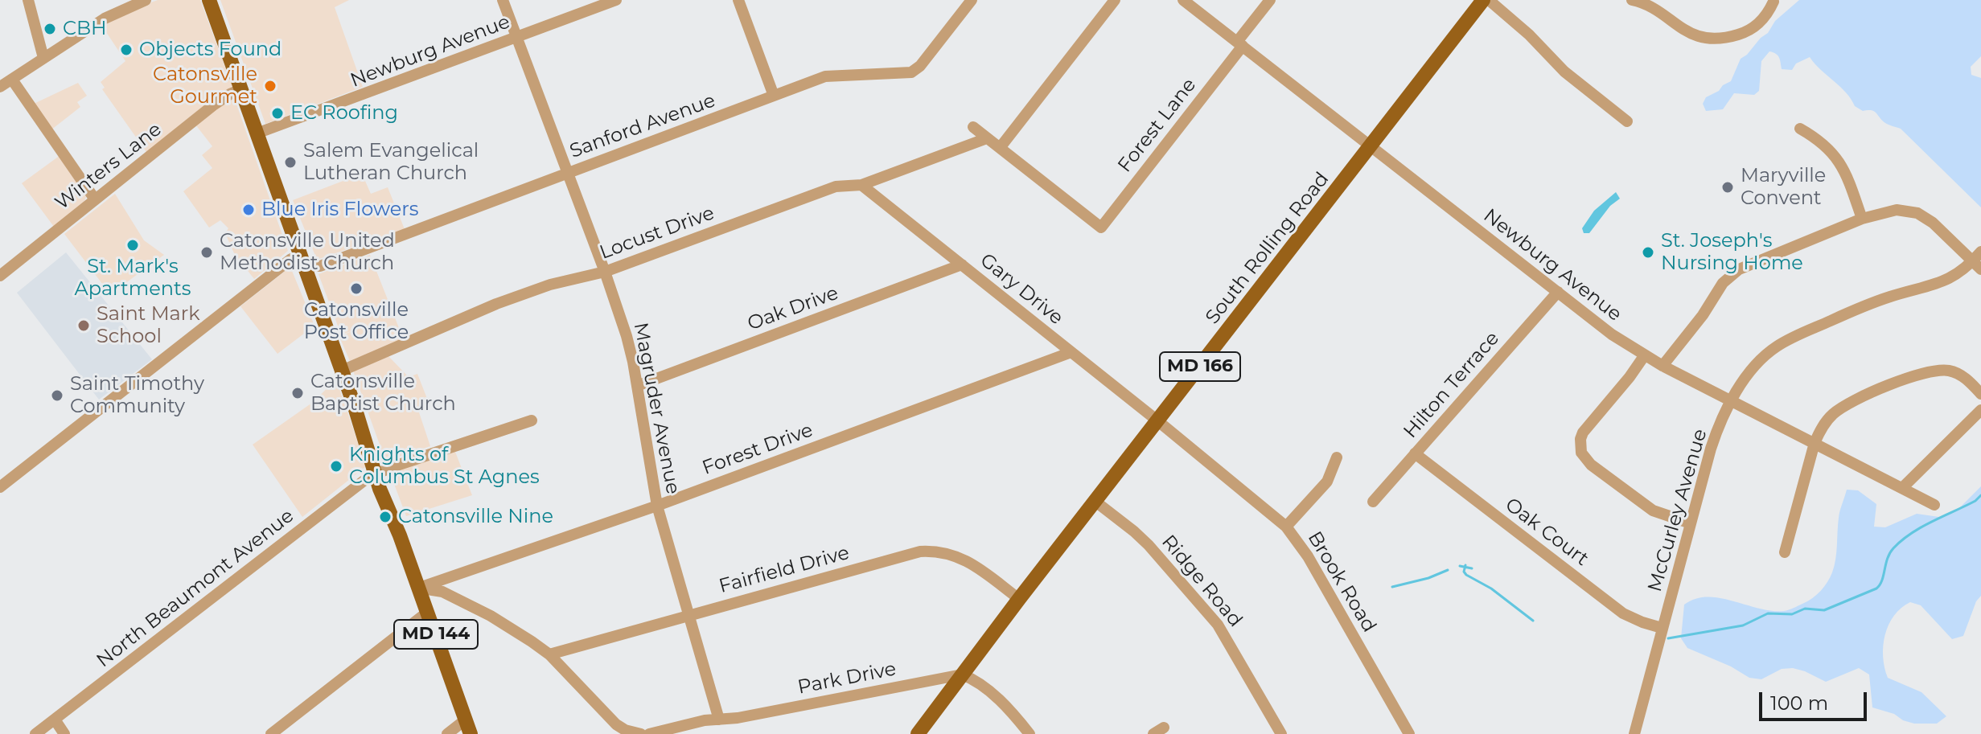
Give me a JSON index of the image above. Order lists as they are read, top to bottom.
{
  "streets": {
    "main road": ["South Rolling Road", "MD 166", "MD 144"],
    "street": [
      "Newburg Avenue",
      "Forest Lane",
      "Sanford Avenue",
      "Winters Lane",
      "Locust Drive",
      "Gary Drive",
      "Oak Drive",
      "Hilton Terrace",
      "Magruder Avenue",
      "Forest Drive",
      "McCurley Avenue",
      "Oak Court",
      "Fairfield Drive",
      "Ridge Road",
      "Brook Road",
      "North Beaumont Avenue",
      "Park Drive"
    ]
  },
  "crossings": [
    ["Newburg Avenue", "Forest Lane"],
    ["Newburg Avenue", "South Rolling Road"],
    ["Newburg Avenue", "Hilton Terrace"],
    ["Newburg Avenue", "Magruder Avenue"],
    ["Newburg Avenue", "McCurley Avenue"],
    ["Newburg Avenue", "MD 144"],
    ["Sanford Avenue", "Magruder Avenue"],
    ["Sanford Avenue", "MD 144"],
    ["Winters Lane", "MD 144"],
    ["Locust Drive", "Gary Drive"],
    ["Locust Drive", "Magruder Avenue"],
    ["Locust Drive", "MD 144"],
    ["South Rolling Road", "Gary Drive"],
    ["South Rolling Road", "Fairfield Drive"],
    ["South Rolling Road", "Ridge Road"],
    ["South Rolling Road", "Brook Road"],
    ["South Rolling Road", "Park Drive"],
    ["Gary Drive", "Oak Drive"],
    ["Gary Drive", "Forest Drive"],
    ["Gary Drive", "Brook Road"],
    ["Oak Drive", "Magruder Avenue"],
    ["Hilton Terrace", "Oak Court"],
    ["Magruder Avenue", "Forest Drive"],
    ["Magruder Avenue", "Fairfield Drive"],
    ["Magruder Avenue", "Park Drive"],
    ["Forest Drive", "MD 144"],
    ["McCurley Avenue", "Oak Court"],
    ["North Beaumont Avenue", "MD 144"]
  ],
  "places": [
    "CBH",
    "Objects Found",
    "Catonsville Gourmet",
    "EC Roofing",
    "Salem Evangelical Lutheran Church",
    "Maryville Convent",
    "Blue Iris Flowers",
    "St. Mark's Apartments",
    "Catonsville United Methodist Church",
    "St. Joseph's Nursing Home",
    "Catonsville Post Office",
    "Saint Mark School",
    "Catonsville Baptist Church",
    "Saint Timothy Community",
    "Knights of Columbus St Agnes",
    "Catonsville Nine"
  ],
  "scale_bar": "100 m"
}
